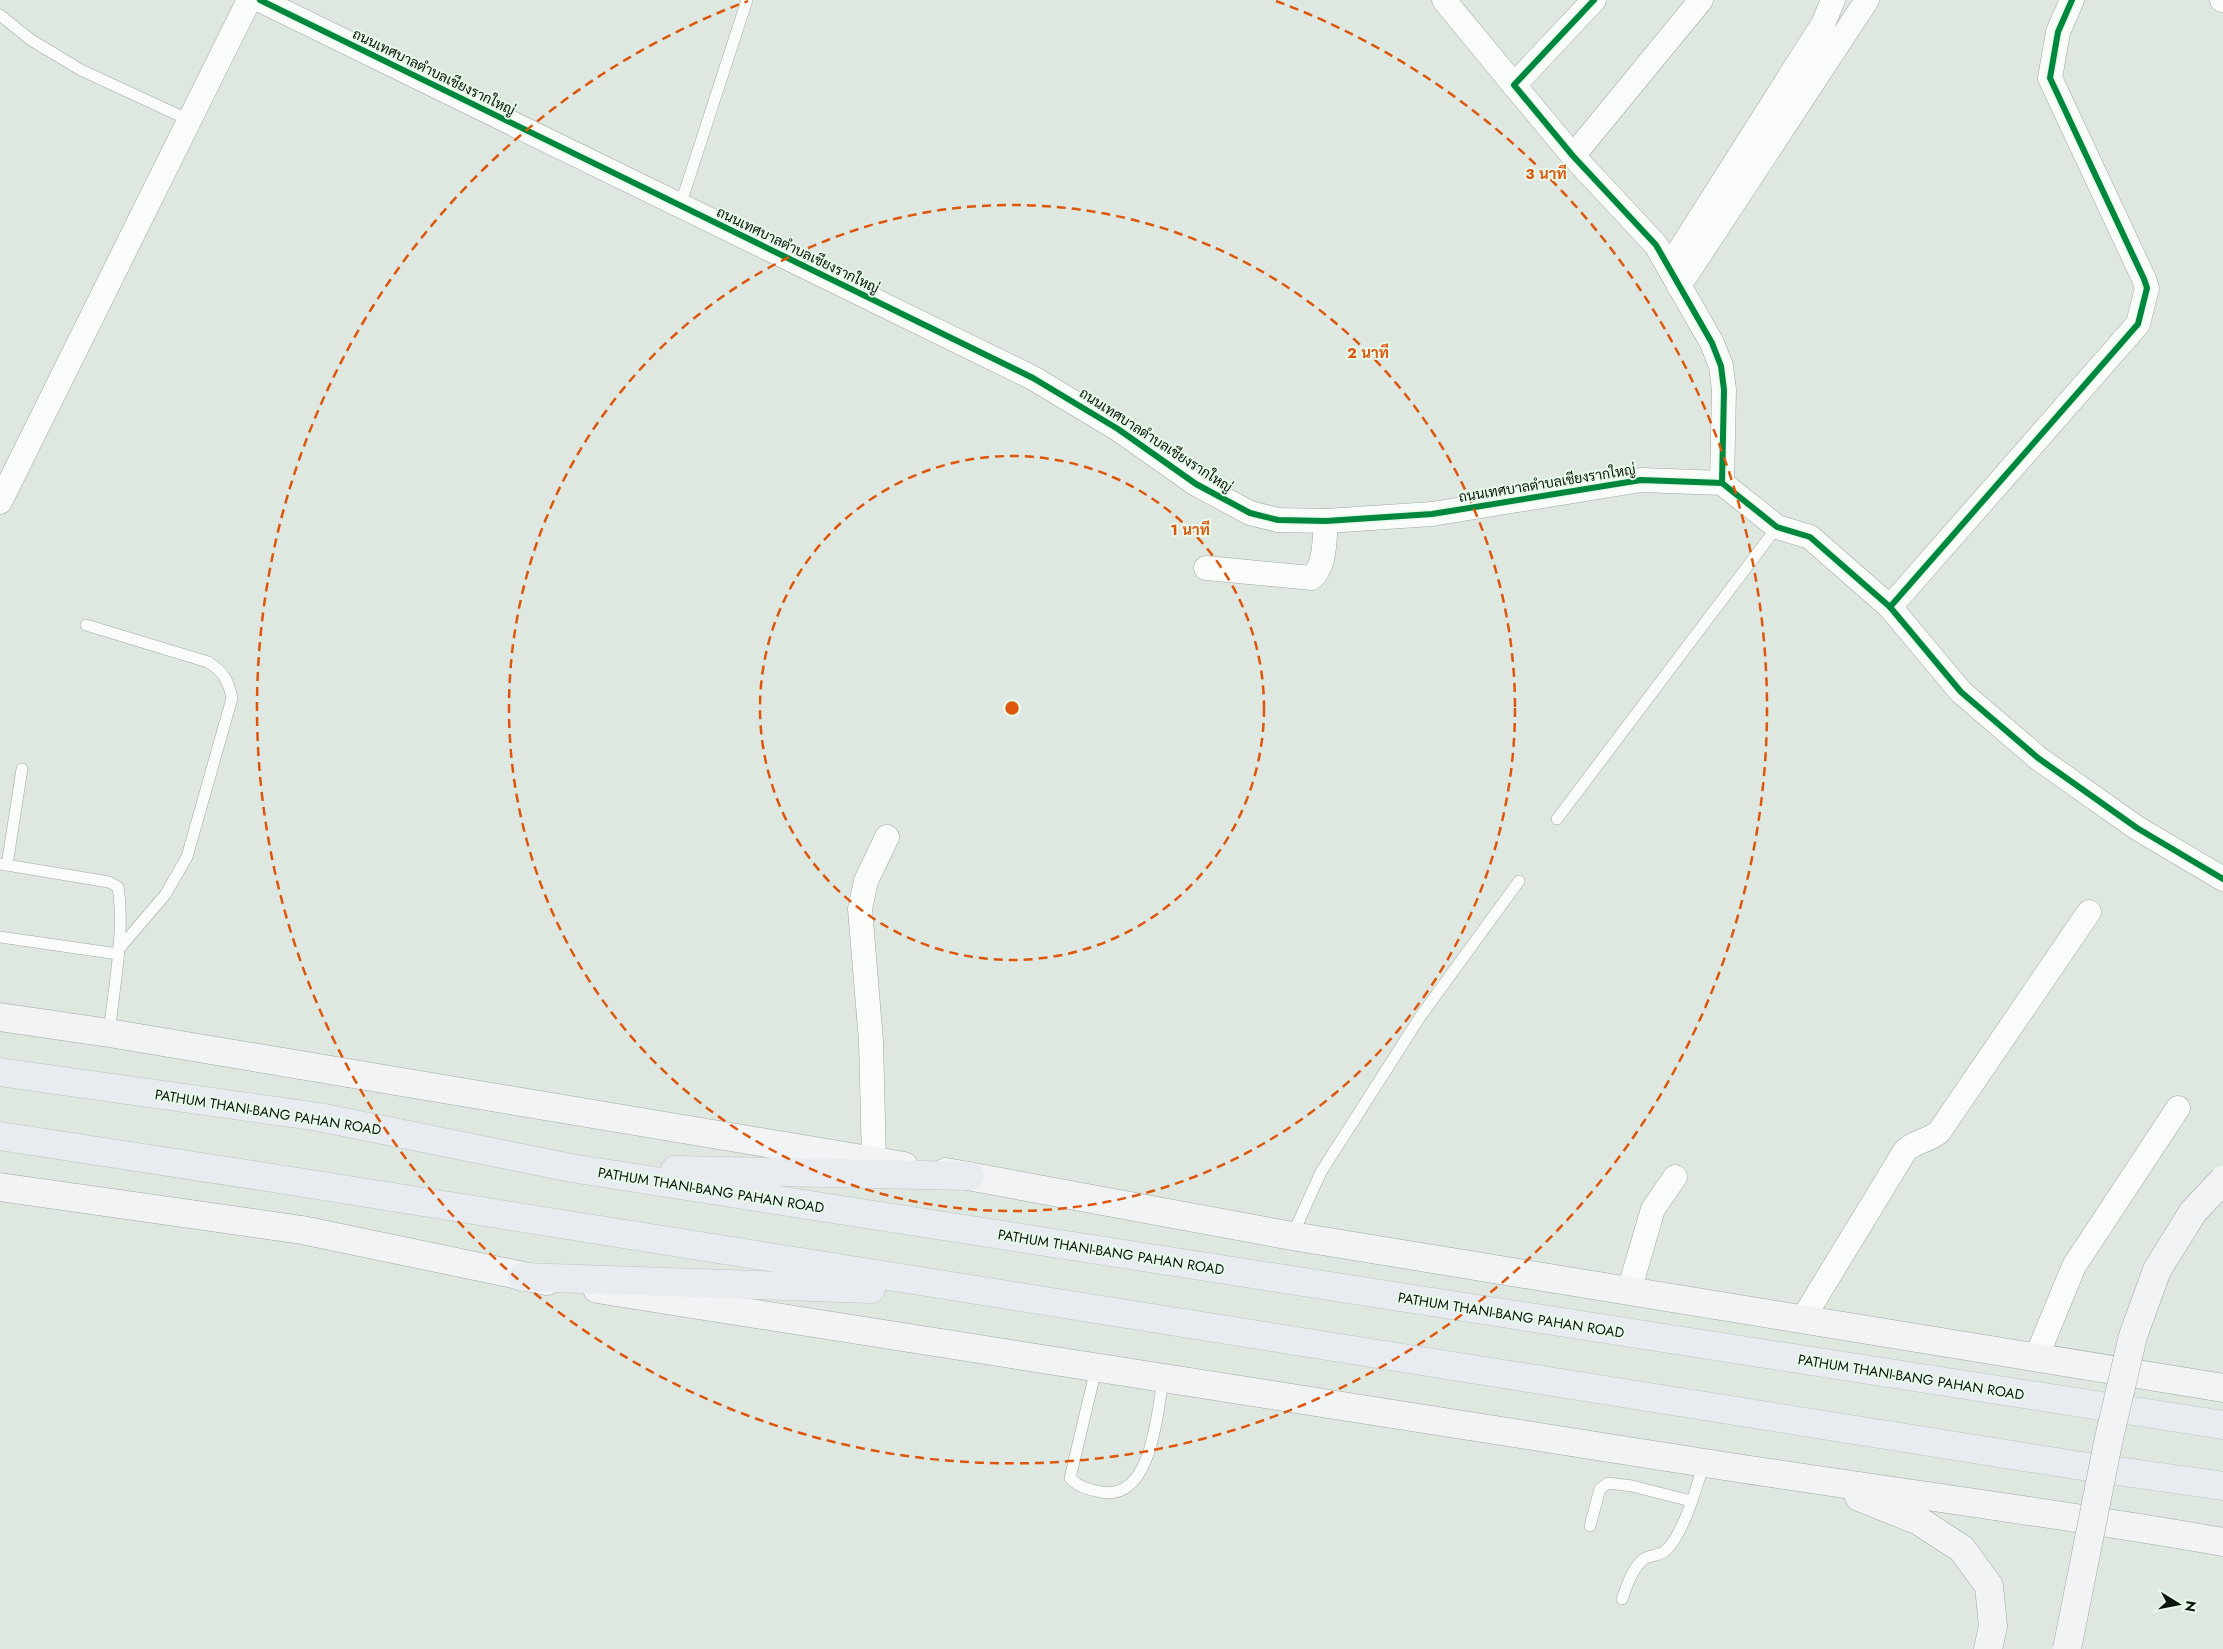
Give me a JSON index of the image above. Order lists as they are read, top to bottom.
{
  "streets": {
    "main road": ["PATHUM THANI-BANG PAHAN ROAD"],
    "street": ["ถนนเทศบาลตำบลเชียงรากใหญ่"]
  },
  "north": "right",
  "rings": ["3 นาที", "2 นาที", "1 นาที"]
}
